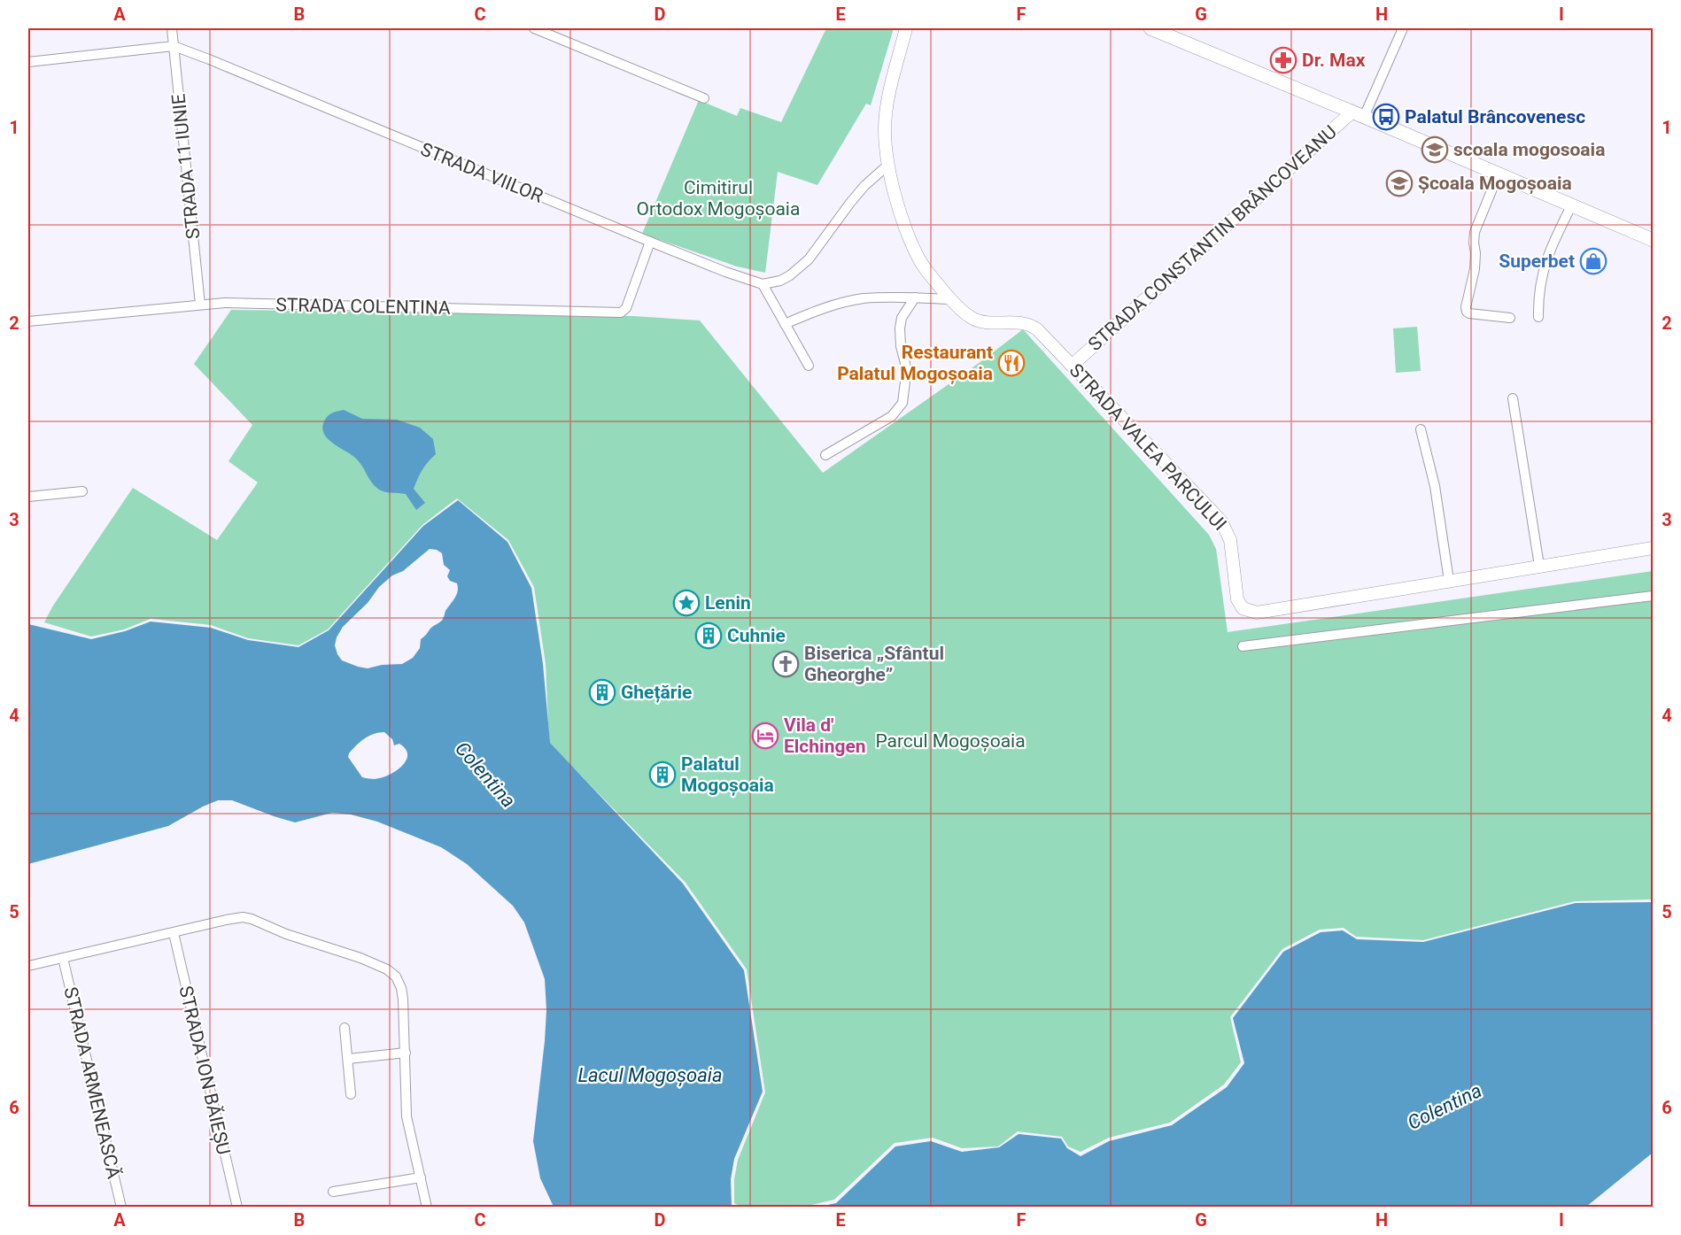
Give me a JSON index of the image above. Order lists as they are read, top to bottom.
{
  "streets": {
    "street": [
      "STRADA 11 IUNIE",
      "STRADA VIILOR",
      "STRADA CONSTANTIN BRÂNCOVEANU",
      "STRADA COLENTINA",
      "STRADA VALEA PARCULUI",
      "STRADA ION BĂIEȘU",
      "STRADA ARMENEASCĂ"
    ]
  },
  "crossings": [
    ["STRADA 11 IUNIE", "STRADA VIILOR"],
    ["STRADA 11 IUNIE", "STRADA COLENTINA"],
    ["STRADA VIILOR", "STRADA COLENTINA"],
    ["STRADA CONSTANTIN BRÂNCOVEANU", "STRADA VALEA PARCULUI"]
  ],
  "water": ["Colentina", "Lacul Mogoșoaia"],
  "parks": ["Cimitirul Ortodox Mogoșoaia", "Parcul Mogoșoaia"],
  "places": {
    "pharmacy": ["Dr. Max"],
    "bus stop": ["Palatul Brâncovenesc"],
    "school or university": ["scoala mogosoaia", "Școala Mogoșoaia"],
    "shop": ["Superbet"],
    "restaurant": ["Restaurant Palatul Mogoșoaia"],
    "place": ["Lenin"],
    "building": ["Cuhnie", "Ghețărie", "Palatul Mogoșoaia"],
    "church": ["Biserica „Sfântul Gheorghe”"],
    "hotel": ["Vila d' Elchingen"]
  },
  "grid": {
    "columns": [
      "A",
      "B",
      "C",
      "D",
      "E",
      "F",
      "G",
      "H",
      "I"
    ],
    "rows": [
      "1",
      "2",
      "3",
      "4",
      "5",
      "6"
    ]
  }
}
